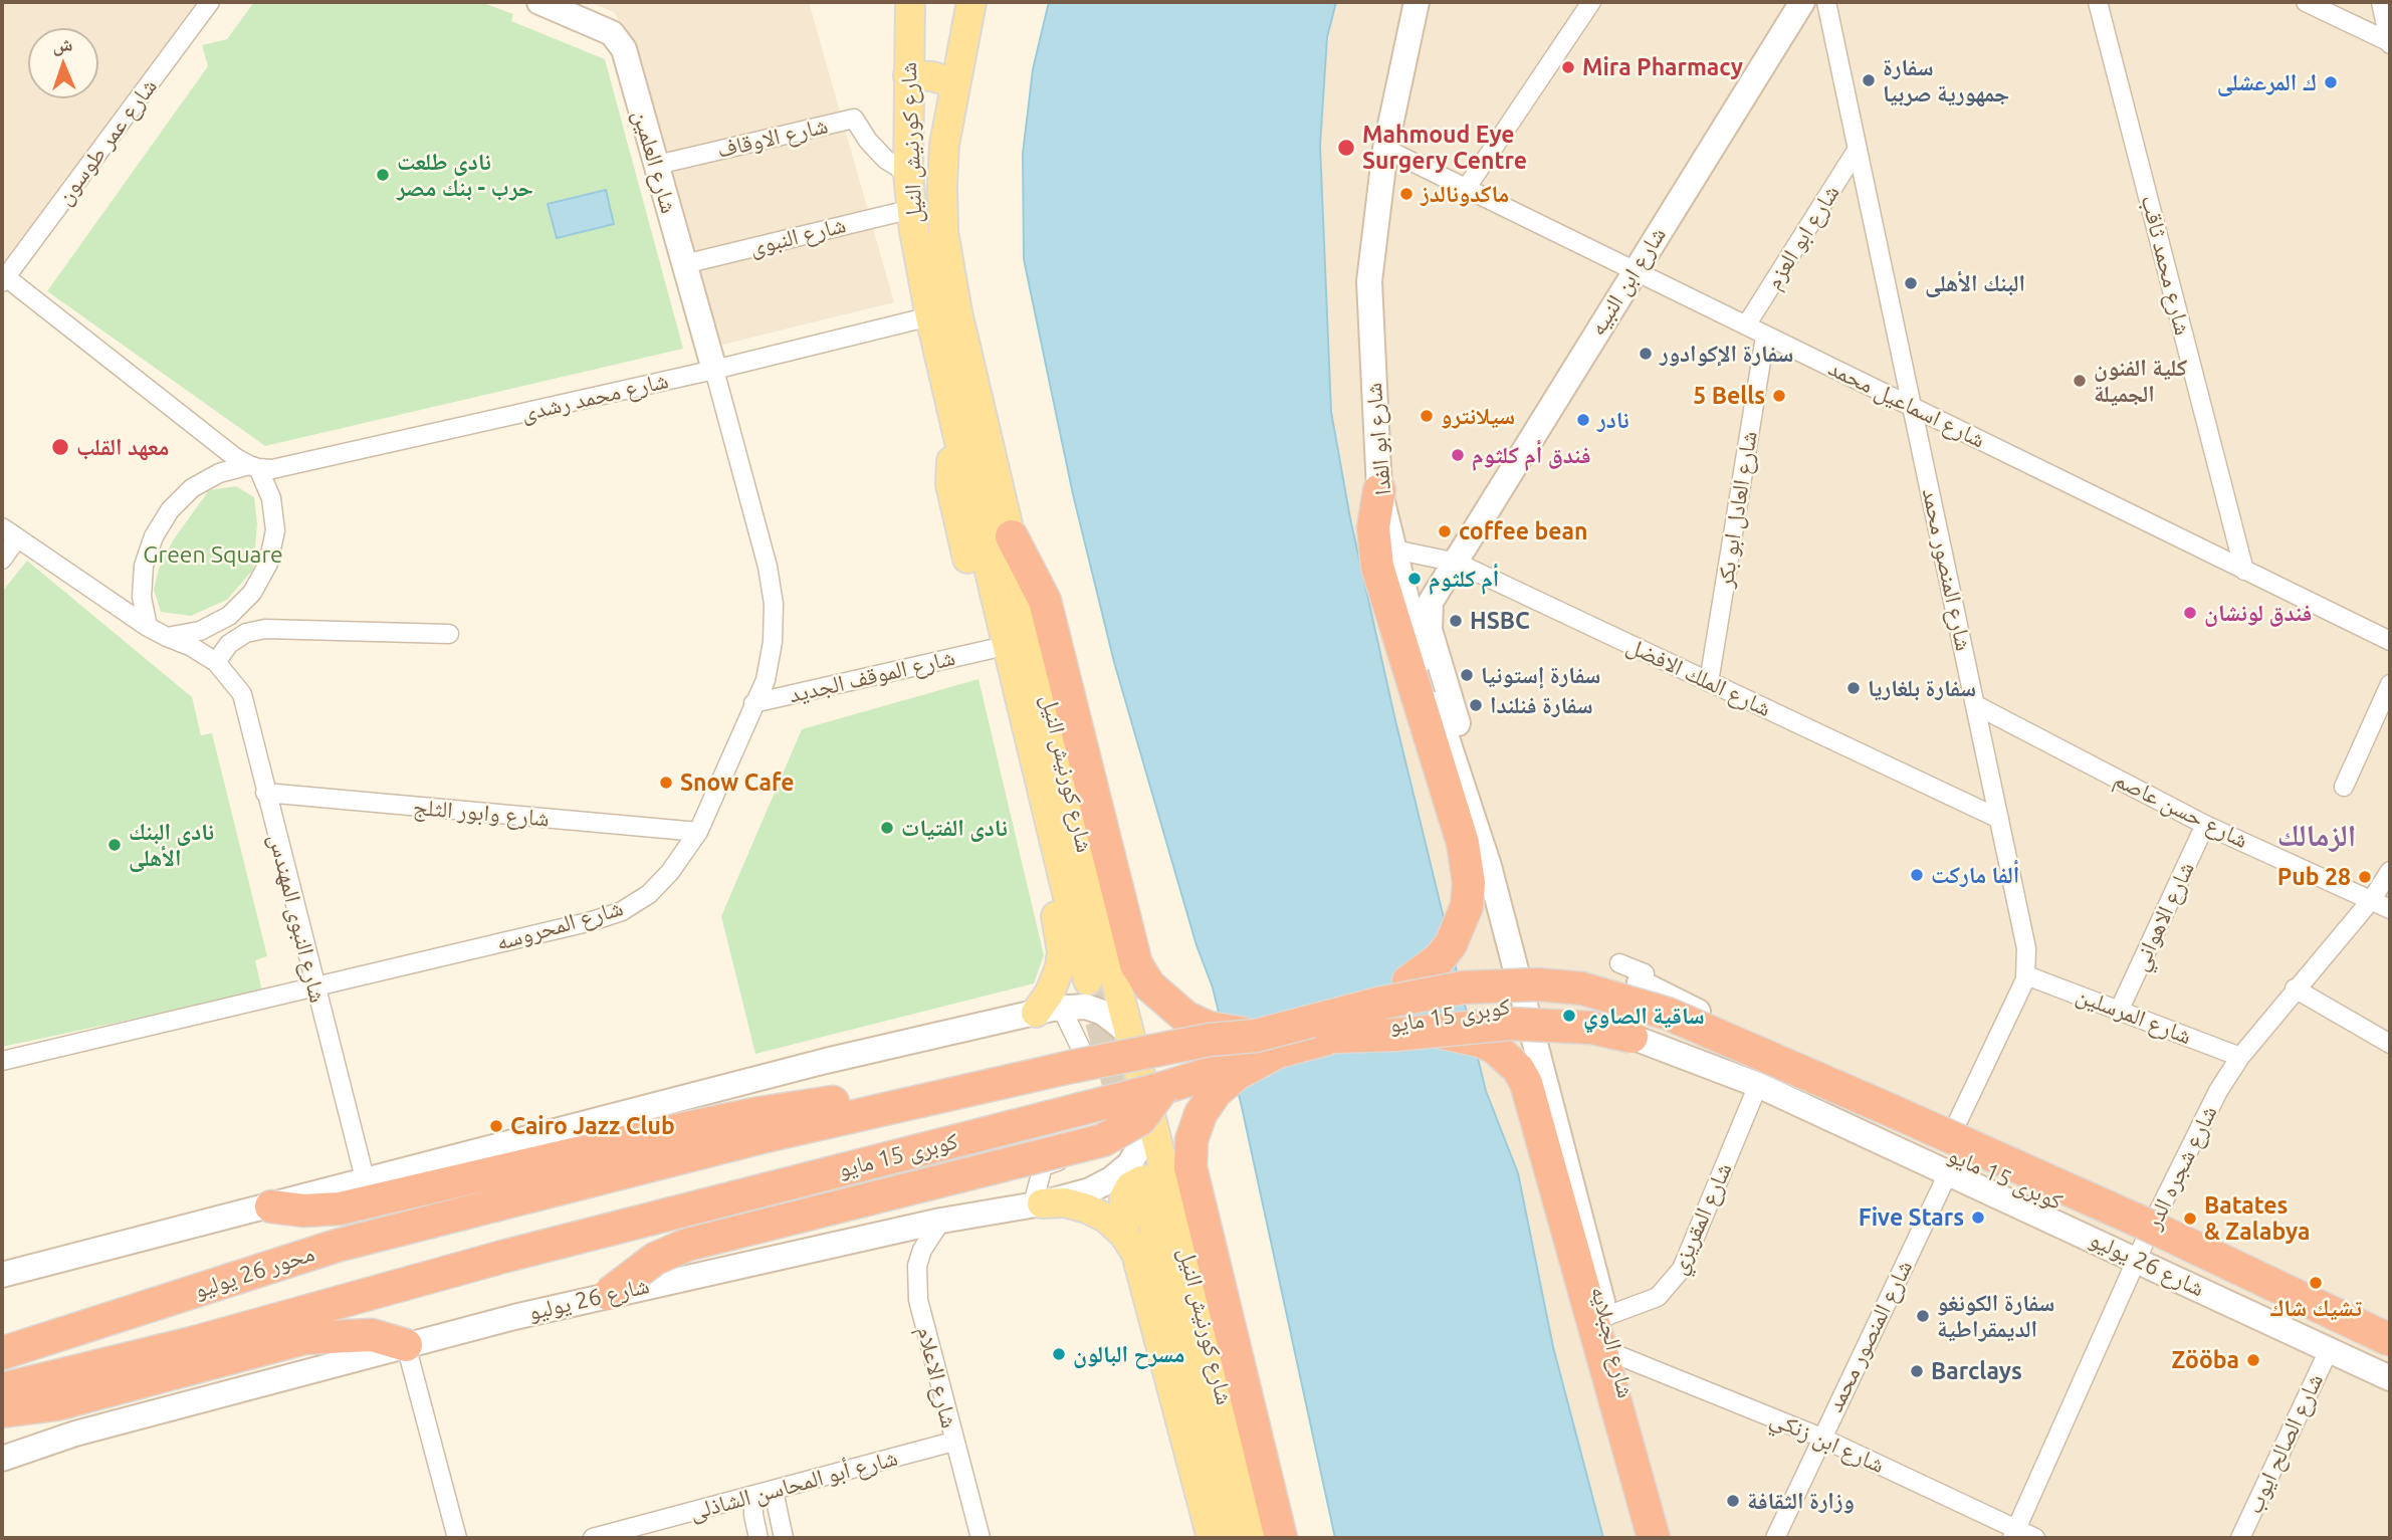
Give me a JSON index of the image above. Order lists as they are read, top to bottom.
{
  "streets": {
    "highway": ["كوبرى 15 مايو", "محور 26 يوليو"],
    "main road": ["شارع كورنيش النيل"],
    "street": [
      "شارع الاوقاف",
      "شارع عمر طوسون",
      "شارع العلمين",
      "شارع النبوى",
      "شارع ابو العزم",
      "شارع محمد ثاقب",
      "شارع ابن النبيه",
      "شارع محمد رشدى",
      "شارع اسماعيل محمد",
      "شارع ابو الفدا",
      "شارع العادل ابو بكر",
      "شارع المنصور محمد",
      "شارع الموقف الجديد",
      "شارع الملك الافضل",
      "شارع حسن عاصم",
      "شارع وابور الثلج",
      "شارع الاهواني",
      "شارع النبوى المهندس",
      "شارع المحروسه",
      "شارع المرسلين",
      "شارع شجره الدر",
      "شارع المقريزي",
      "شارع 26 يوليو",
      "شارع الجبلايه",
      "شارع الاعلام",
      "شارع ابن زنكي",
      "شارع الصالح ايوب",
      "شارع أبو المحاسن الشاذلى"
    ]
  },
  "crossings": [
    ["شارع الاوقاف", "شارع كورنيش النيل"],
    ["شارع الاوقاف", "شارع العلمين"],
    ["شارع كورنيش النيل", "شارع النبوى"],
    ["شارع كورنيش النيل", "شارع محمد رشدى"],
    ["شارع كورنيش النيل", "شارع 26 يوليو"],
    ["شارع العلمين", "شارع النبوى"],
    ["شارع العلمين", "شارع محمد رشدى"],
    ["شارع العلمين", "شارع المحروسه"],
    ["شارع ابو العزم", "شارع اسماعيل محمد"],
    ["شارع ابو العزم", "شارع المنصور محمد"],
    ["شارع محمد ثاقب", "شارع اسماعيل محمد"],
    ["شارع ابن النبيه", "شارع اسماعيل محمد"],
    ["شارع ابن النبيه", "شارع الملك الافضل"],
    ["شارع محمد رشدى", "شارع النبوى المهندس"],
    ["شارع محمد رشدى", "شارع المحروسه"],
    ["شارع اسماعيل محمد", "شارع ابو الفدا"],
    ["شارع اسماعيل محمد", "شارع العادل ابو بكر"],
    ["شارع اسماعيل محمد", "شارع المنصور محمد"],
    ["شارع ابو الفدا", "شارع الملك الافضل"],
    ["شارع ابو الفدا", "شارع الجبلايه"],
    ["شارع العادل ابو بكر", "شارع الملك الافضل"],
    ["شارع المنصور محمد", "شارع الملك الافضل"],
    ["شارع المنصور محمد", "شارع حسن عاصم"],
    ["شارع المنصور محمد", "شارع المرسلين"],
    ["شارع المنصور محمد", "شارع 26 يوليو"],
    ["شارع المنصور محمد", "شارع ابن زنكي"],
    ["شارع الموقف الجديد", "شارع المحروسه"],
    ["شارع حسن عاصم", "شارع الاهواني"],
    ["شارع حسن عاصم", "شارع شجره الدر"],
    ["شارع وابور الثلج", "شارع النبوى المهندس"],
    ["شارع وابور الثلج", "شارع المحروسه"],
    ["شارع الاهواني", "شارع المرسلين"],
    ["شارع النبوى المهندس", "شارع المحروسه"],
    ["كوبرى 15 مايو", "محور 26 يوليو"],
    ["شارع المرسلين", "شارع شجره الدر"],
    ["شارع شجره الدر", "شارع 26 يوليو"],
    ["شارع شجره الدر", "شارع ابن زنكي"],
    ["شارع المقريزي", "شارع 26 يوليو"],
    ["شارع المقريزي", "شارع الجبلايه"],
    ["شارع 26 يوليو", "شارع الاعلام"],
    ["شارع 26 يوليو", "شارع الصالح ايوب"],
    ["شارع الجبلايه", "شارع ابن زنكي"],
    ["شارع الاعلام", "شارع أبو المحاسن الشاذلى"]
  ],
  "districts": ["الزمالك"],
  "parks": ["Green Square"],
  "places": [
    "Mira Pharmacy",
    "سفارة جمهورية صربيا",
    "ك المرعشلى",
    "Mahmoud Eye Surgery Centre",
    "نادى طلعت حرب - بنك مصر",
    "ماكدونالدز",
    "البنك الأهلى",
    "سفارة الإكوادور",
    "كلية الفنون الجميلة",
    "5 Bells",
    "سيلانترو",
    "نادر",
    "معهد القلب",
    "فندق أم كلثوم",
    "coffee bean",
    "أم كلثوم",
    "فندق لونشان",
    "HSBC",
    "سفارة إستونيا",
    "سفارة بلغاريا",
    "سفارة فنلندا",
    "Snow Cafe",
    "نادى الفتيات",
    "نادى البنك الأهلى",
    "ألفا ماركت",
    "Pub 28",
    "ساقية الصاوي",
    "Cairo Jazz Club",
    "Five Stars",
    "Batates & Zalabya",
    "تشيك شاك",
    "سفارة الكونغو الديمقراطية",
    "مسرح البالون",
    "Zööba",
    "Barclays",
    "وزارة الثقافة"
  ],
  "north": "top"
}
